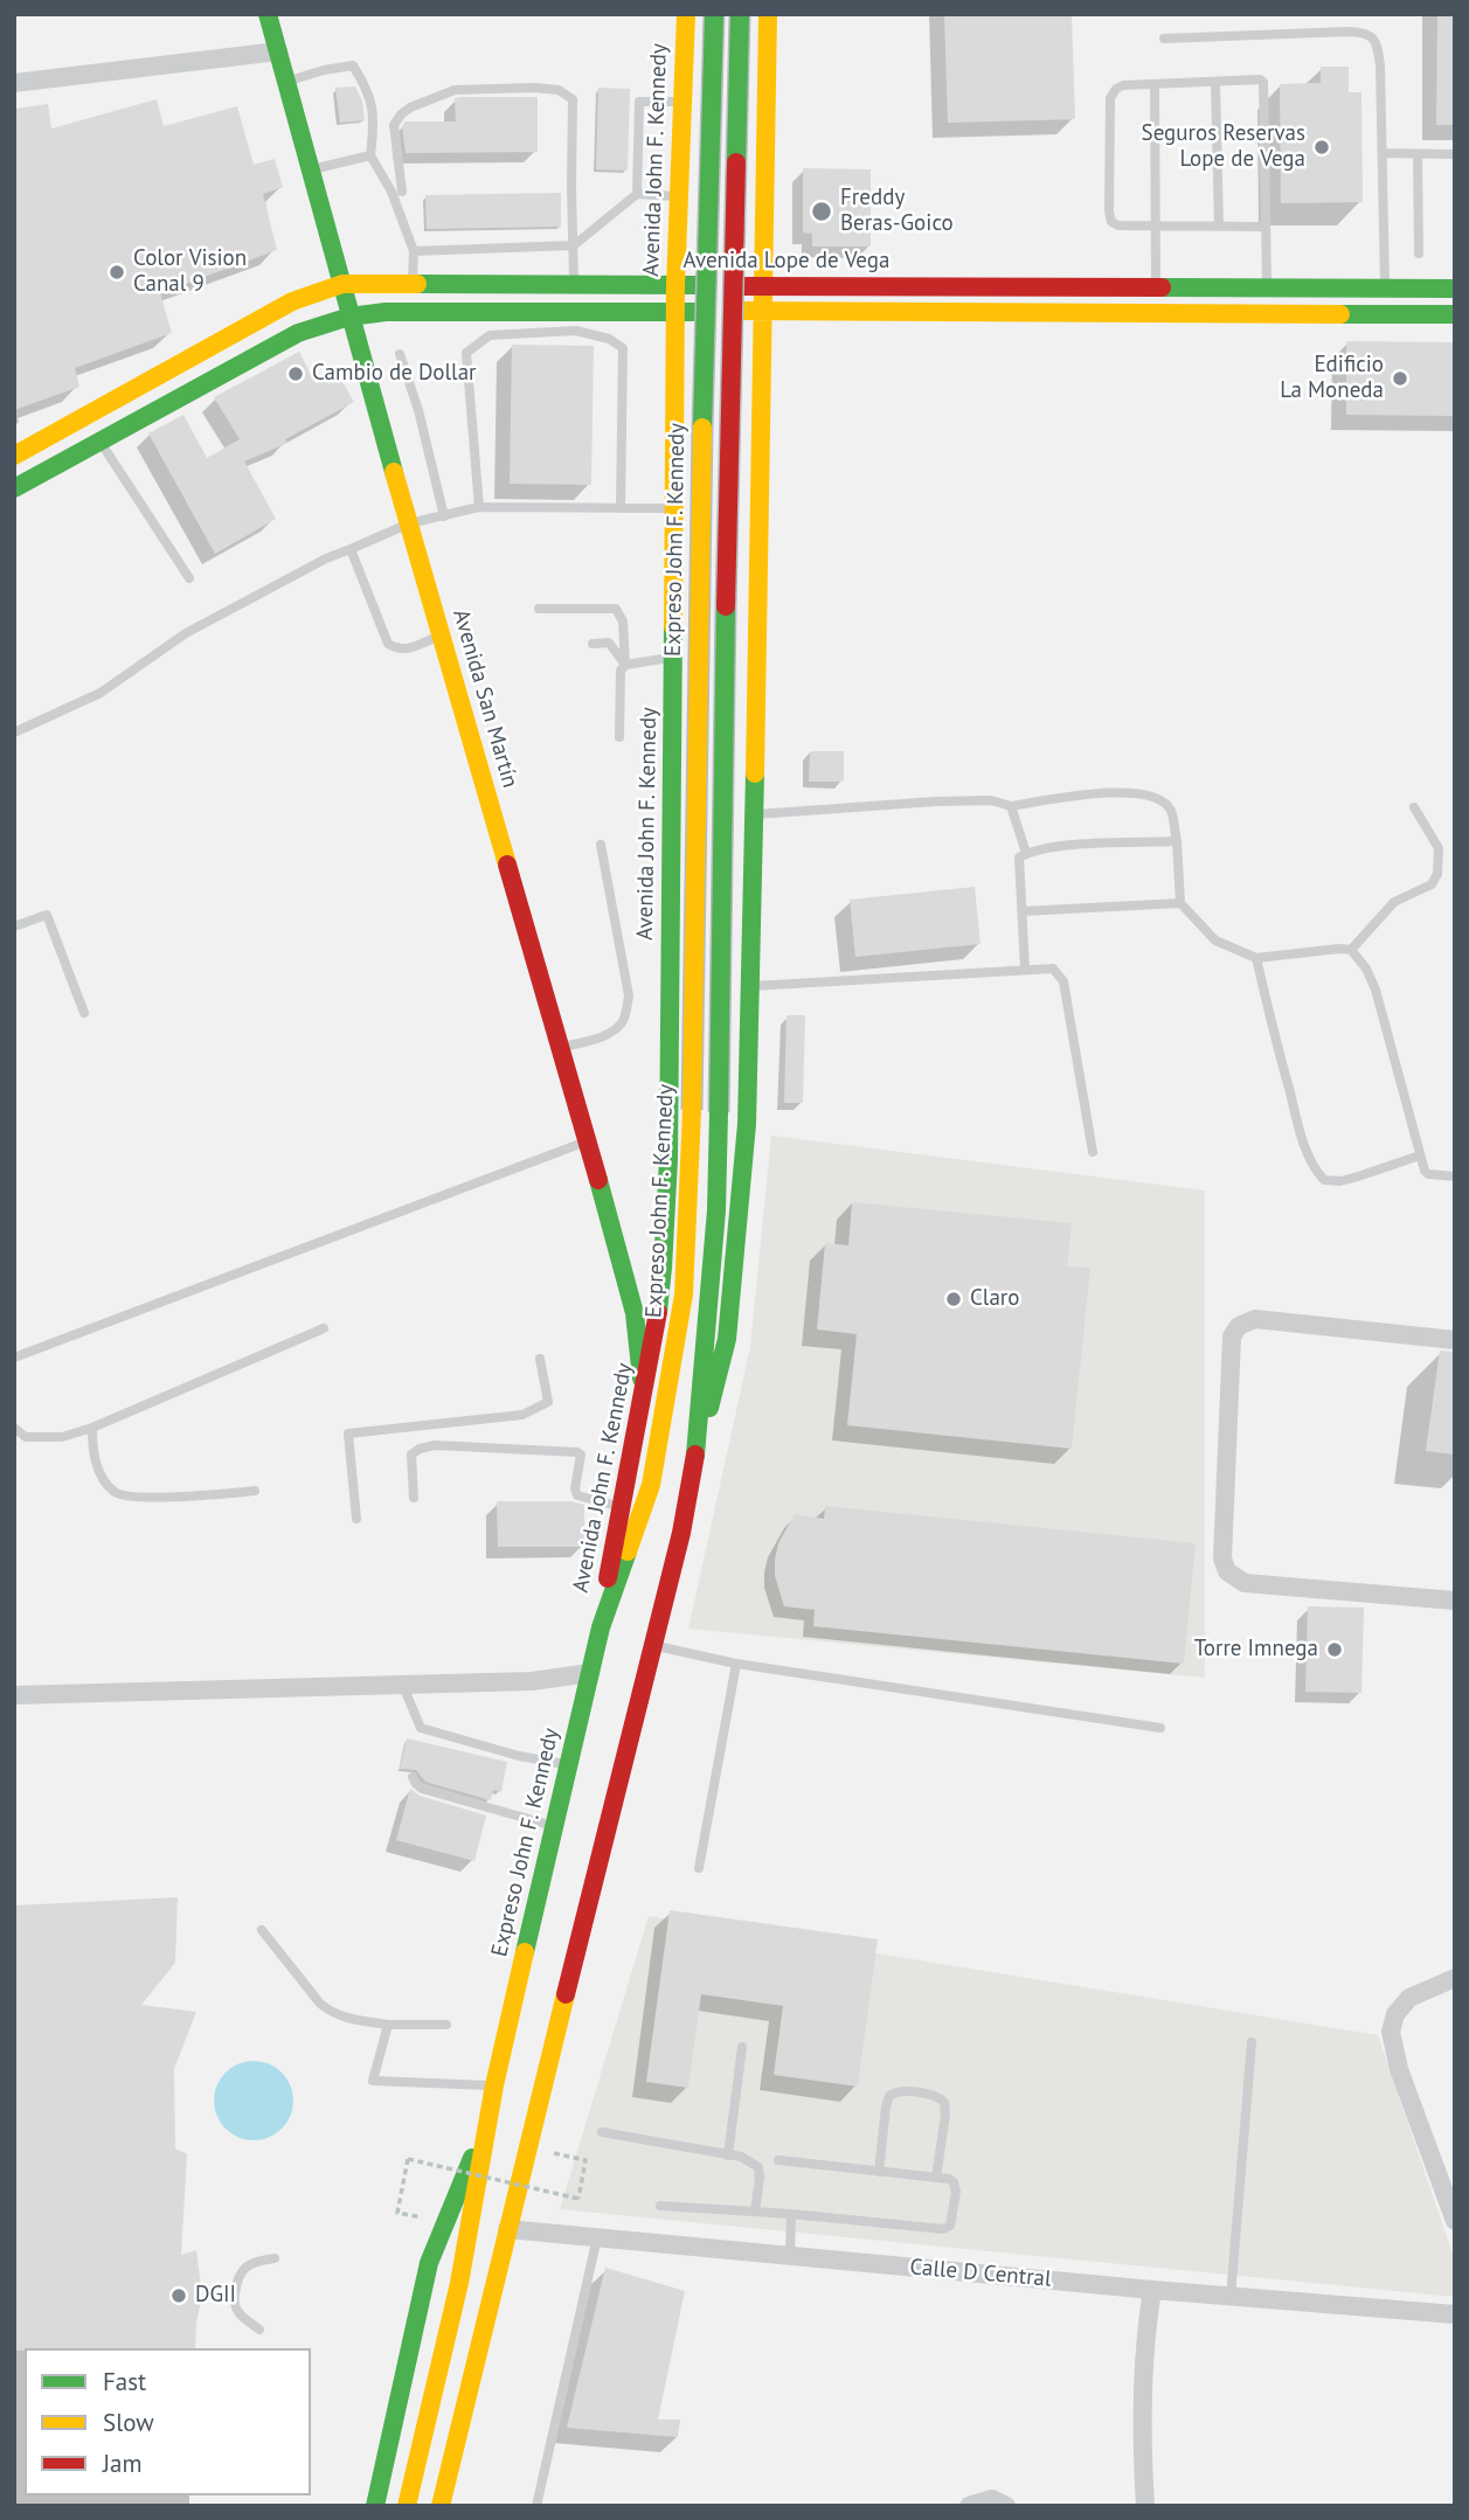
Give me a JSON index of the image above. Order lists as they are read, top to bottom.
{
  "streets": {
    "main road": [
      "Avenida John F. Kennedy",
      "Avenida Lope de Vega",
      "Expreso John F. Kennedy",
      "Avenida San Martín"
    ],
    "street": ["Calle D Central"]
  },
  "crossings": [
    ["Avenida John F. Kennedy", "Avenida Lope de Vega"],
    ["Avenida John F. Kennedy", "Expreso John F. Kennedy"],
    ["Avenida John F. Kennedy", "Avenida San Martín"],
    ["Avenida Lope de Vega", "Avenida San Martín"]
  ],
  "places": [
    "Seguros Reservas Lope de Vega",
    "Freddy Beras-Goico",
    "Color Vision Canal 9",
    "Cambio de Dollar",
    "Edificio La Moneda",
    "Claro",
    "Torre Imnega",
    "DGII"
  ],
  "legend": ["Fast", "Slow", "Jam"]
}
